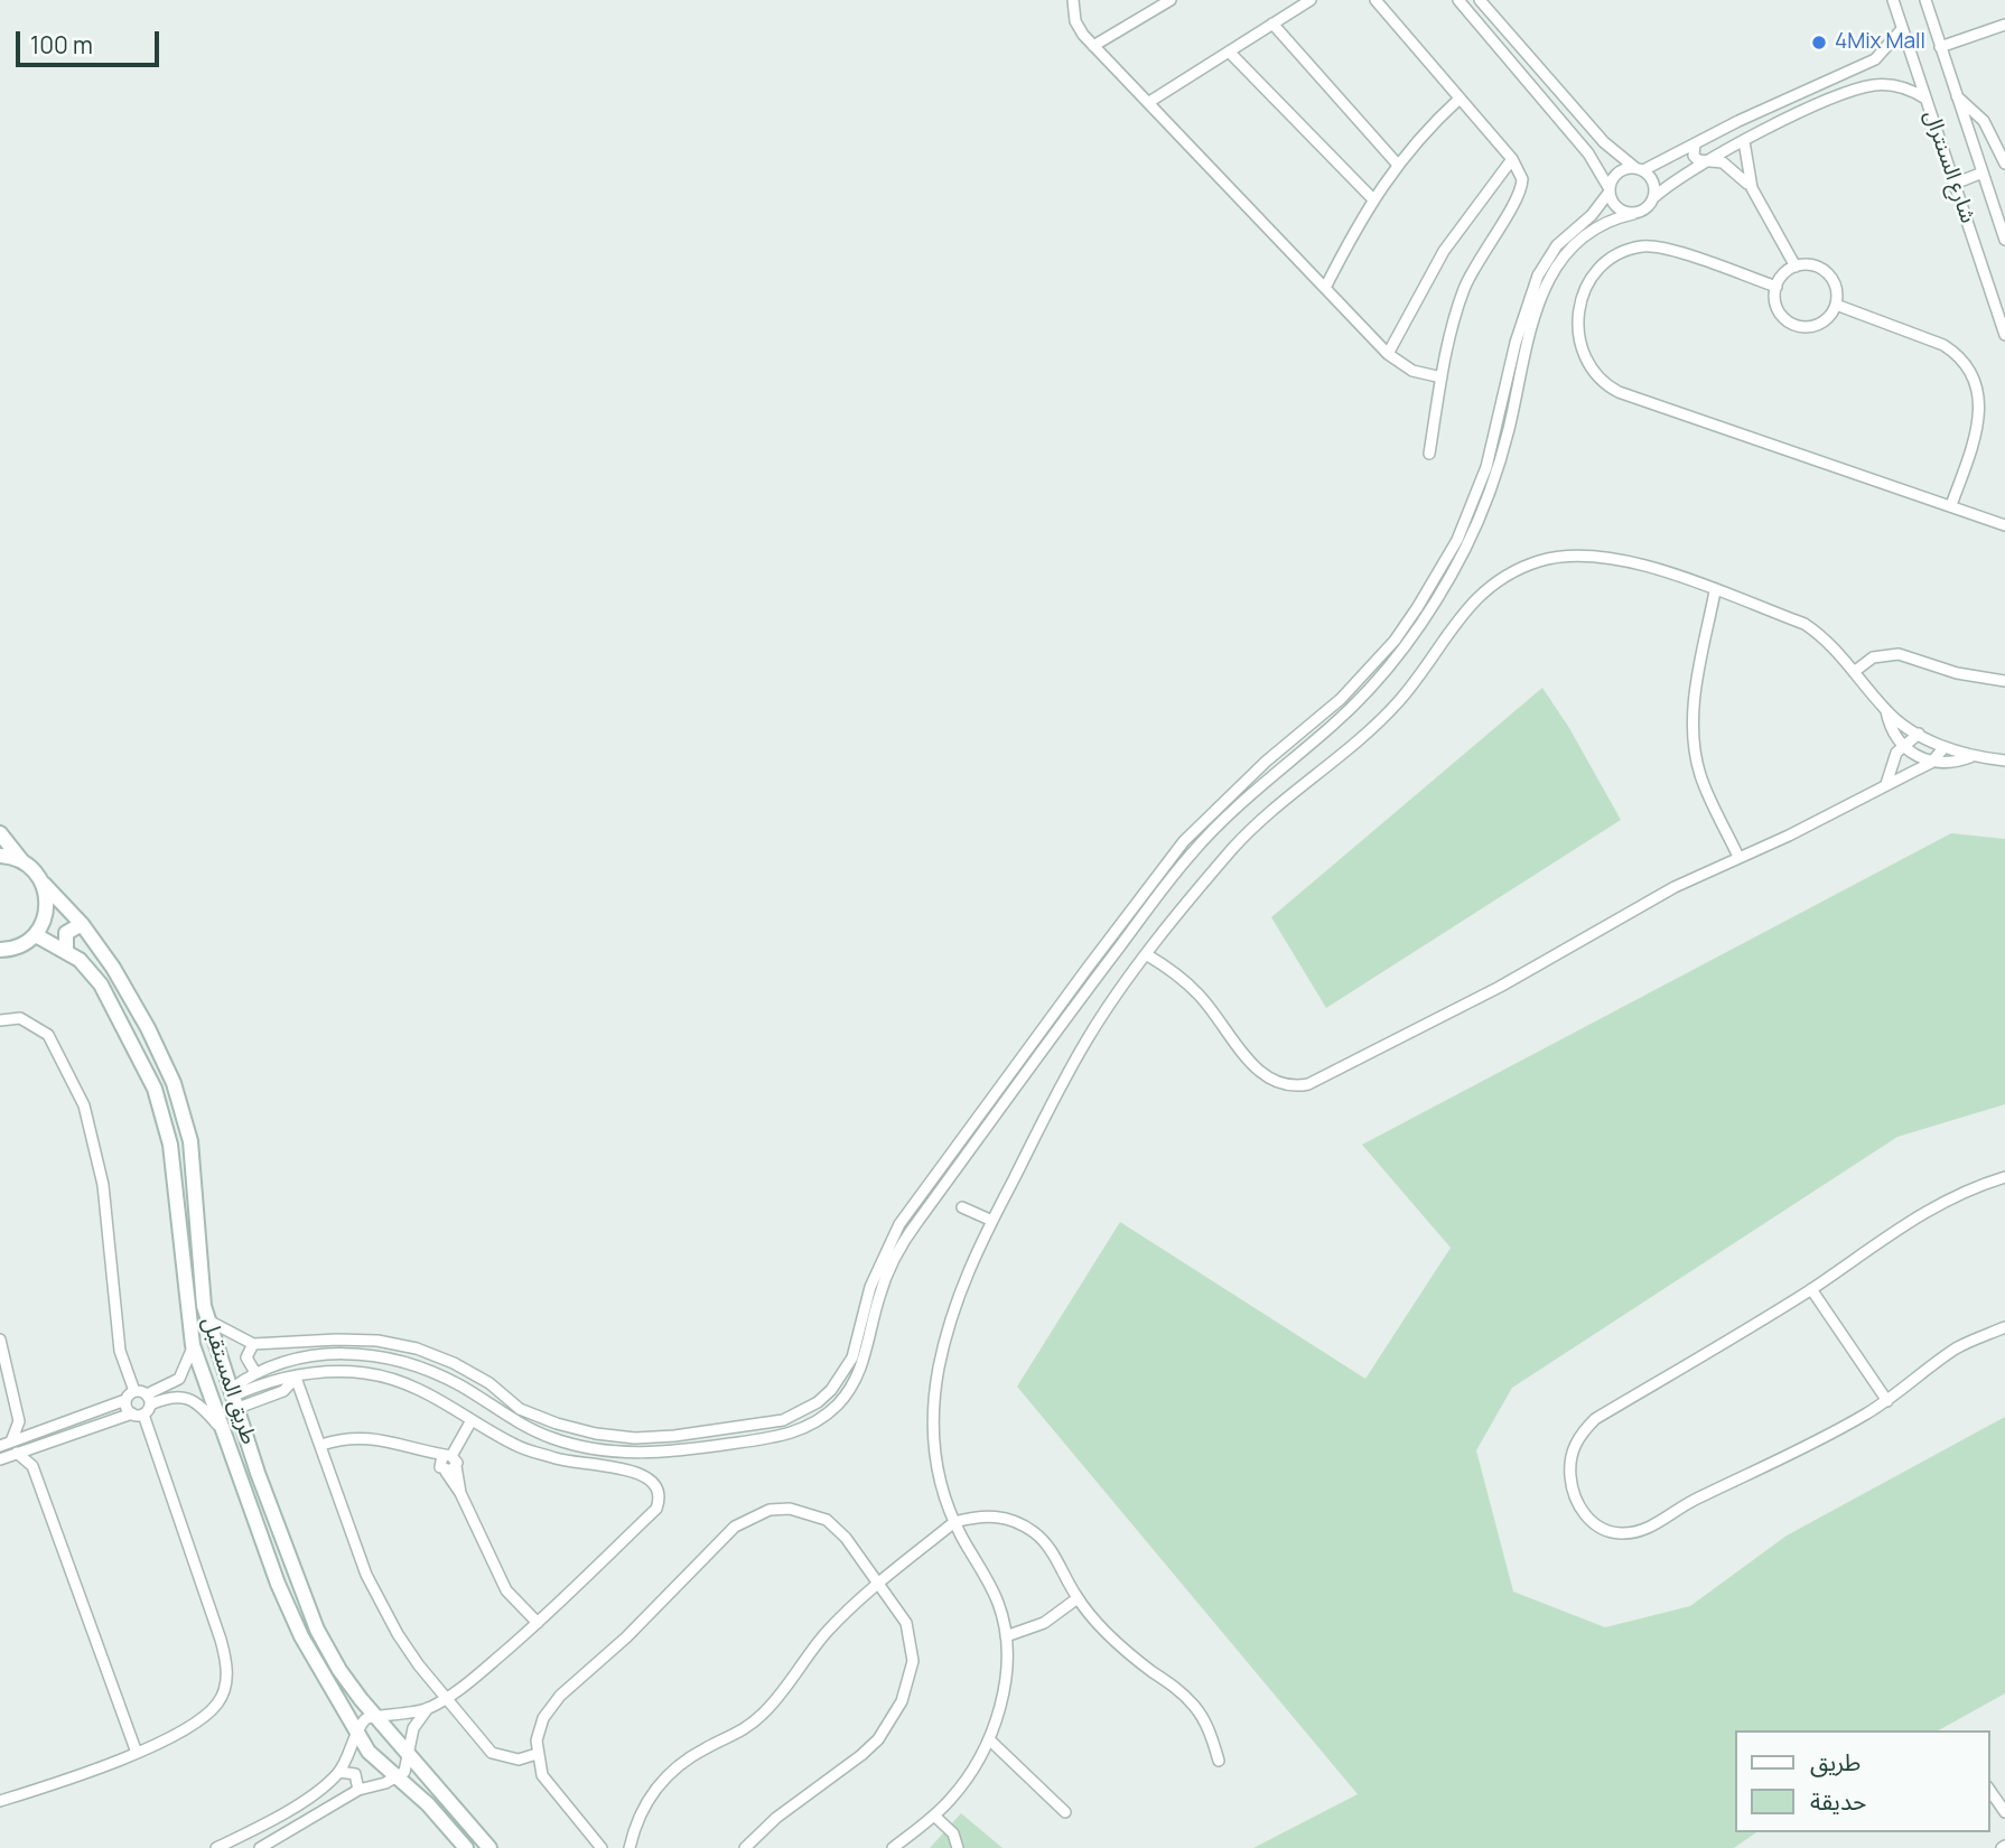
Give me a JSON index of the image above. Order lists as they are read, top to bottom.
{
  "streets": {
    "main road": ["طريق المستقبل"],
    "street": ["شارع السنترال"]
  },
  "places": ["4Mix Mall"],
  "legend": ["طريق", "حديقة"],
  "scale_bar": "100 m"
}
